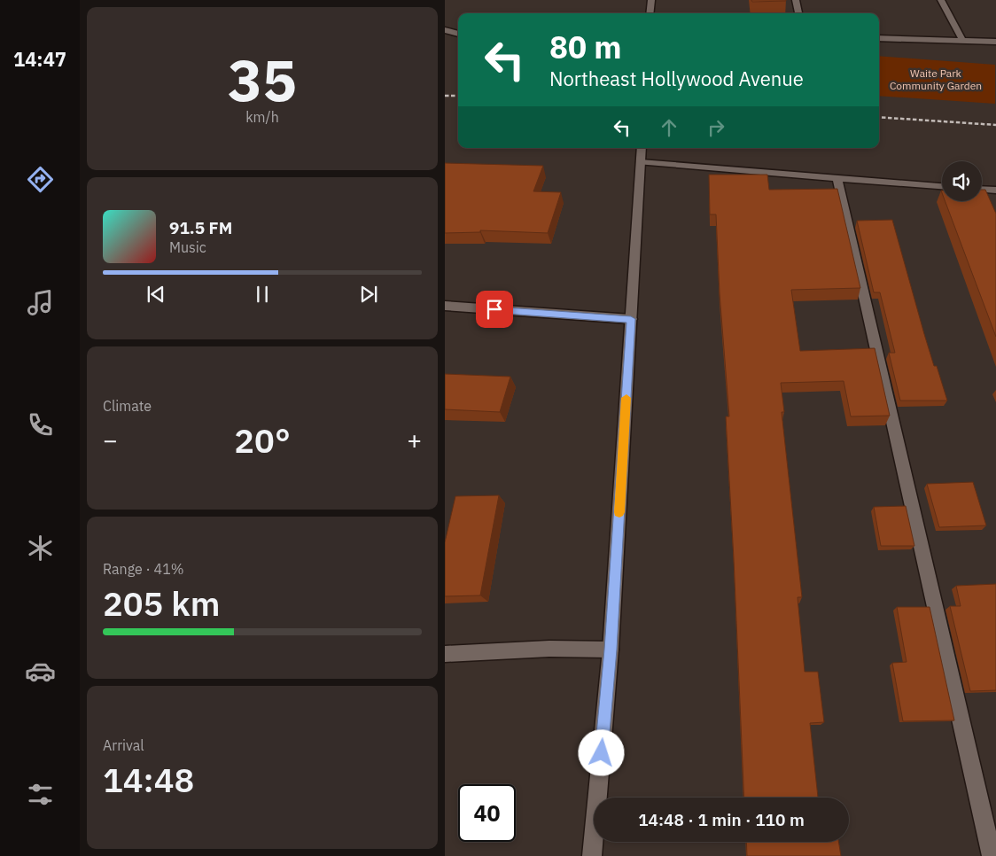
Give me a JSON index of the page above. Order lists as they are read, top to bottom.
{
  "parks": ["Waite Park Community Garden"],
  "page": {
    "tabs": "14:47",
    "tile": [
      ["35", "km/h"],
      "Climate",
      ["Range · 41%", "205 km"],
      ["Arrival", "14:48"]
    ],
    "turn": ["80 m", "Northeast Hollywood Avenue"],
    "song": ["91.5 FM", "Music"],
    "heat": ["−", "20°", "+"],
    "limit": "40",
    "trip": "14:48 · 1 min · 110 m"
  }
}
